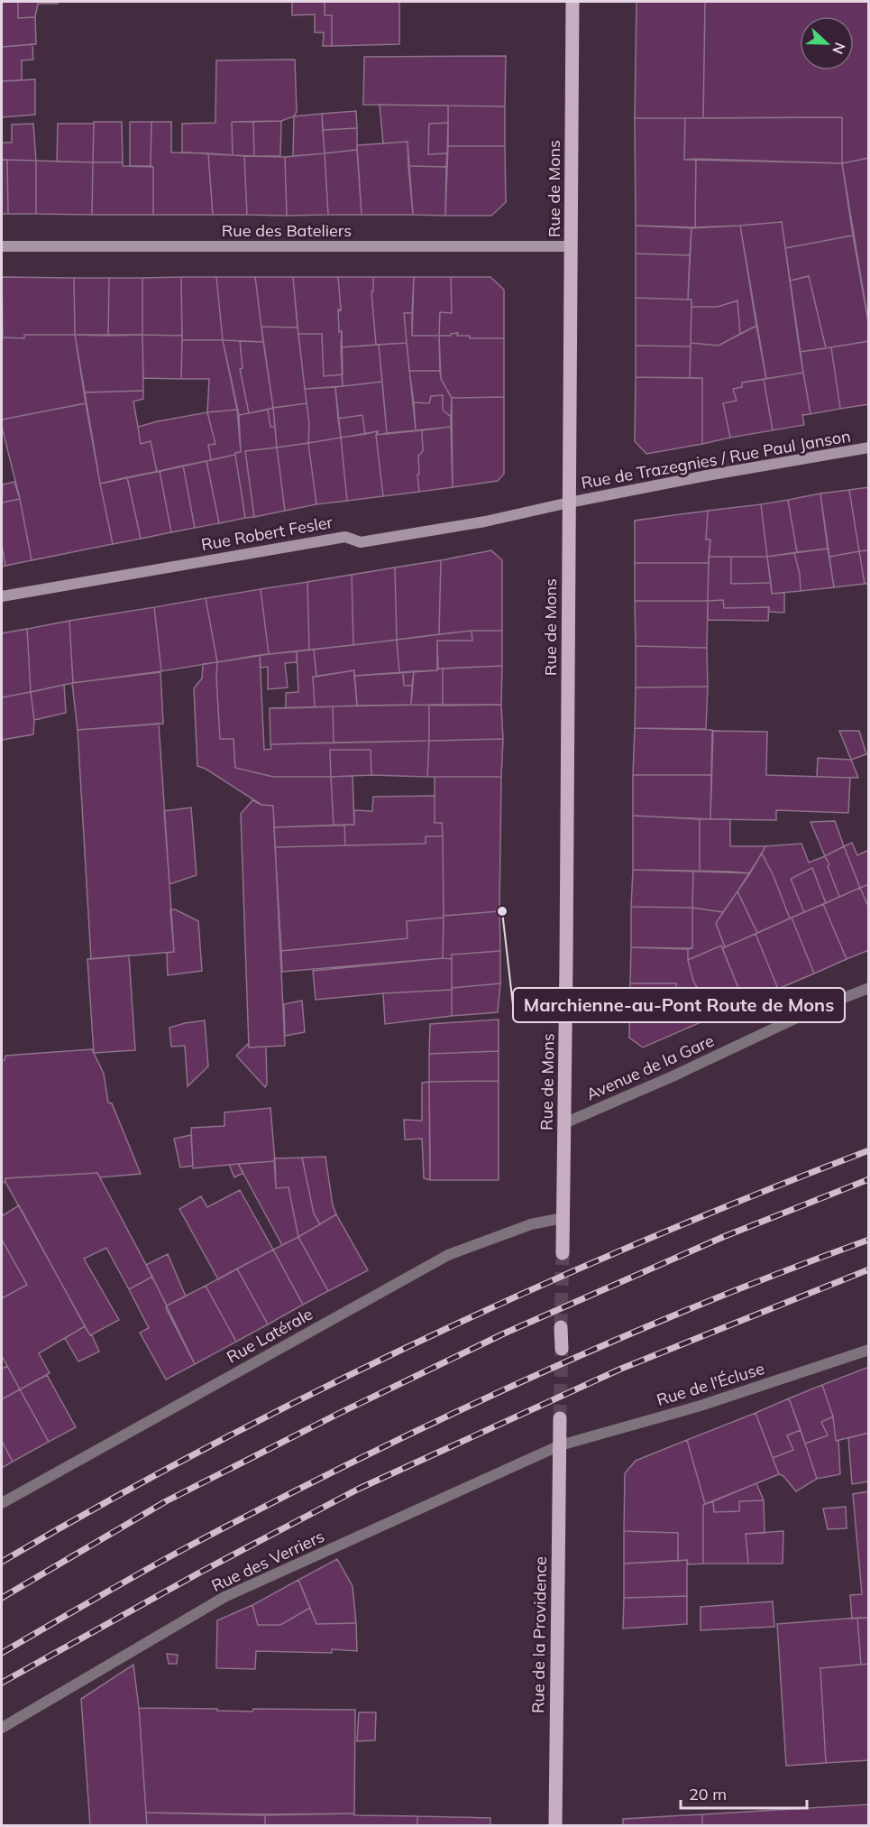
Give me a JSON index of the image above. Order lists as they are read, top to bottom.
{
  "streets": {
    "main road": [
      "Rue de Mons",
      "Rue des Bateliers",
      "Rue de Trazegnies / Rue Paul Janson",
      "Rue Robert Fesler",
      "Rue de la Providence"
    ],
    "street": [
      "Avenue de la Gare",
      "Rue Latérale",
      "Rue de l'Écluse",
      "Rue des Verriers"
    ]
  },
  "crossings": [
    ["Rue de Mons", "Rue des Bateliers"],
    ["Rue de Mons", "Rue de Trazegnies / Rue Paul Janson"],
    ["Rue de Mons", "Rue Robert Fesler"],
    ["Rue de Mons", "Avenue de la Gare"],
    ["Rue de Mons", "Rue Latérale"],
    ["Rue de Trazegnies / Rue Paul Janson", "Rue Robert Fesler"],
    ["Rue de l'Écluse", "Rue des Verriers"],
    ["Rue de l'Écluse", "Rue de la Providence"],
    ["Rue des Verriers", "Rue de la Providence"]
  ],
  "places": ["Marchienne-au-Pont Route de Mons"],
  "scale_bar": "20 m",
  "north": "right"
}
